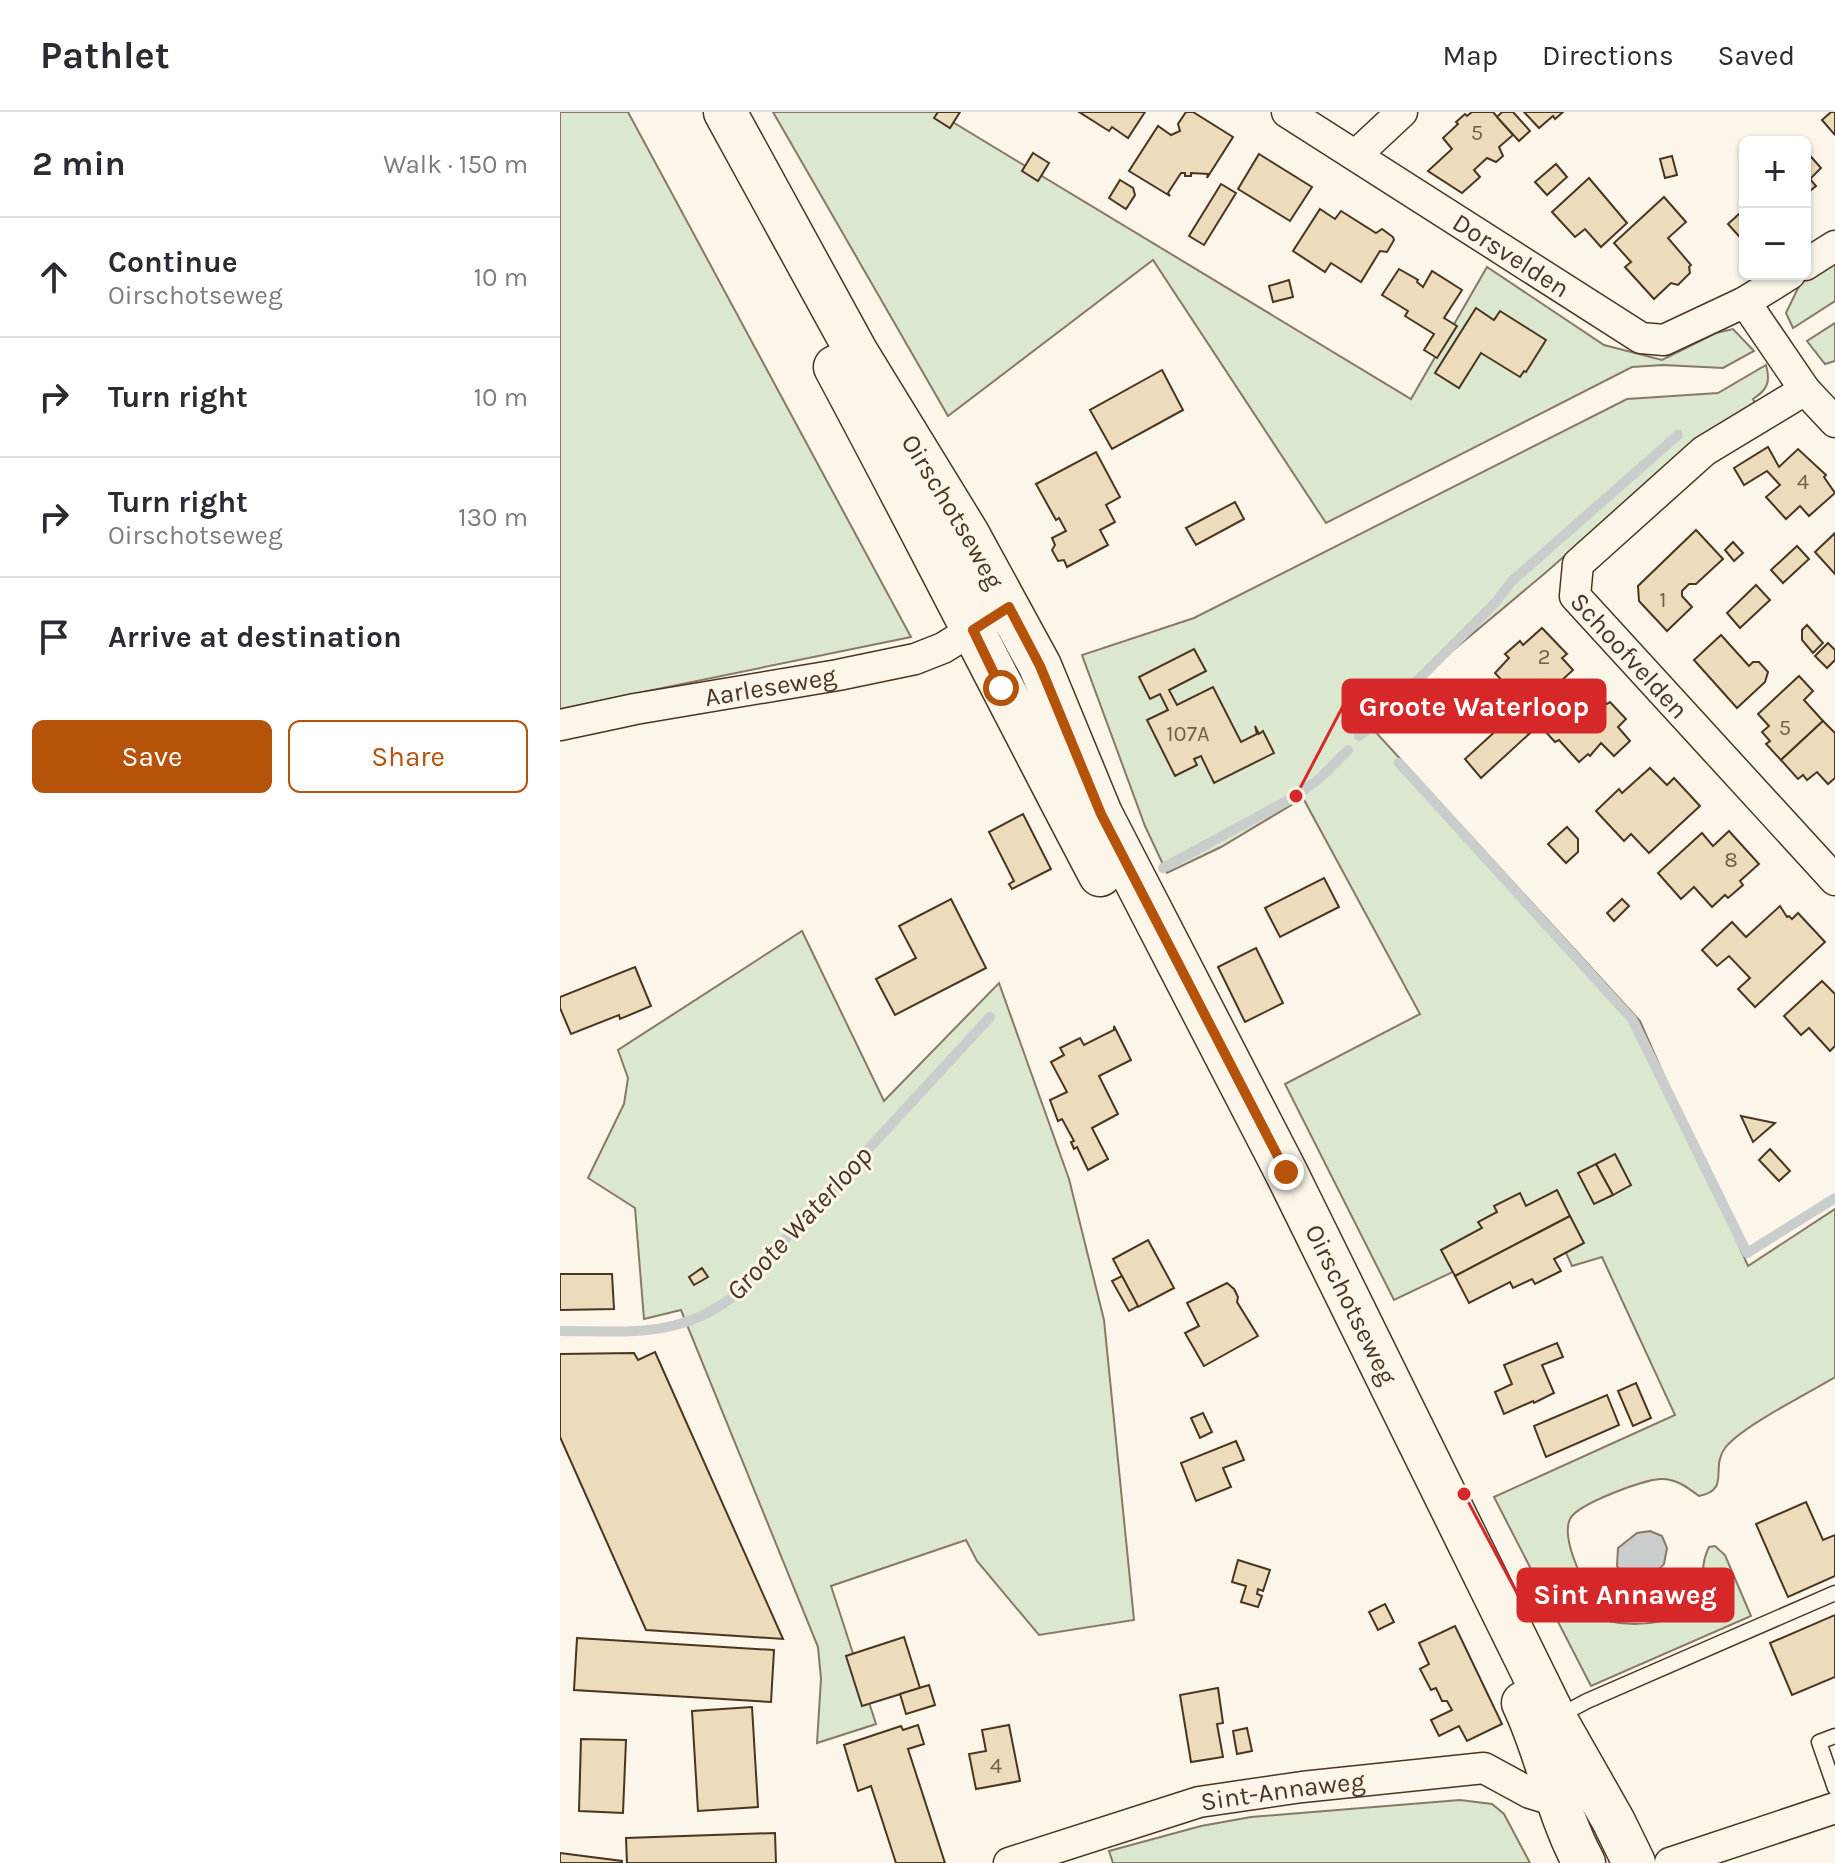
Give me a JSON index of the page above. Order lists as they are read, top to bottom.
{
  "streets": {
    "main road": ["Oirschotseweg"],
    "street": [
      "Dorsvelden",
      "Schoofvelden",
      "Aarleseweg",
      "Sint-Annaweg"
    ]
  },
  "crossings": [
    ["Oirschotseweg", "Aarleseweg"],
    ["Oirschotseweg", "Sint-Annaweg"]
  ],
  "water": ["Groote Waterloop"],
  "places": ["Groote Waterloop", "Sint Annaweg"],
  "house_numbers": [
    "5",
    "4",
    "1",
    "2",
    "5",
    "107A",
    "8",
    "4"
  ],
  "page": {
    "header": "Pathlet",
    "nav": ["Map", "Directions", "Saved"],
    "heading": ["2 min", "Walk · 150 m"],
    "map_buttons": ["+", "−"],
    "list": [
      ["Continue", "Oirschotseweg", "10 m"],
      ["Turn right", "10 m"],
      ["Turn right", "Oirschotseweg", "130 m"],
      "Arrive at destination"
    ],
    "buttons": ["Save", "Share"]
  }
}
